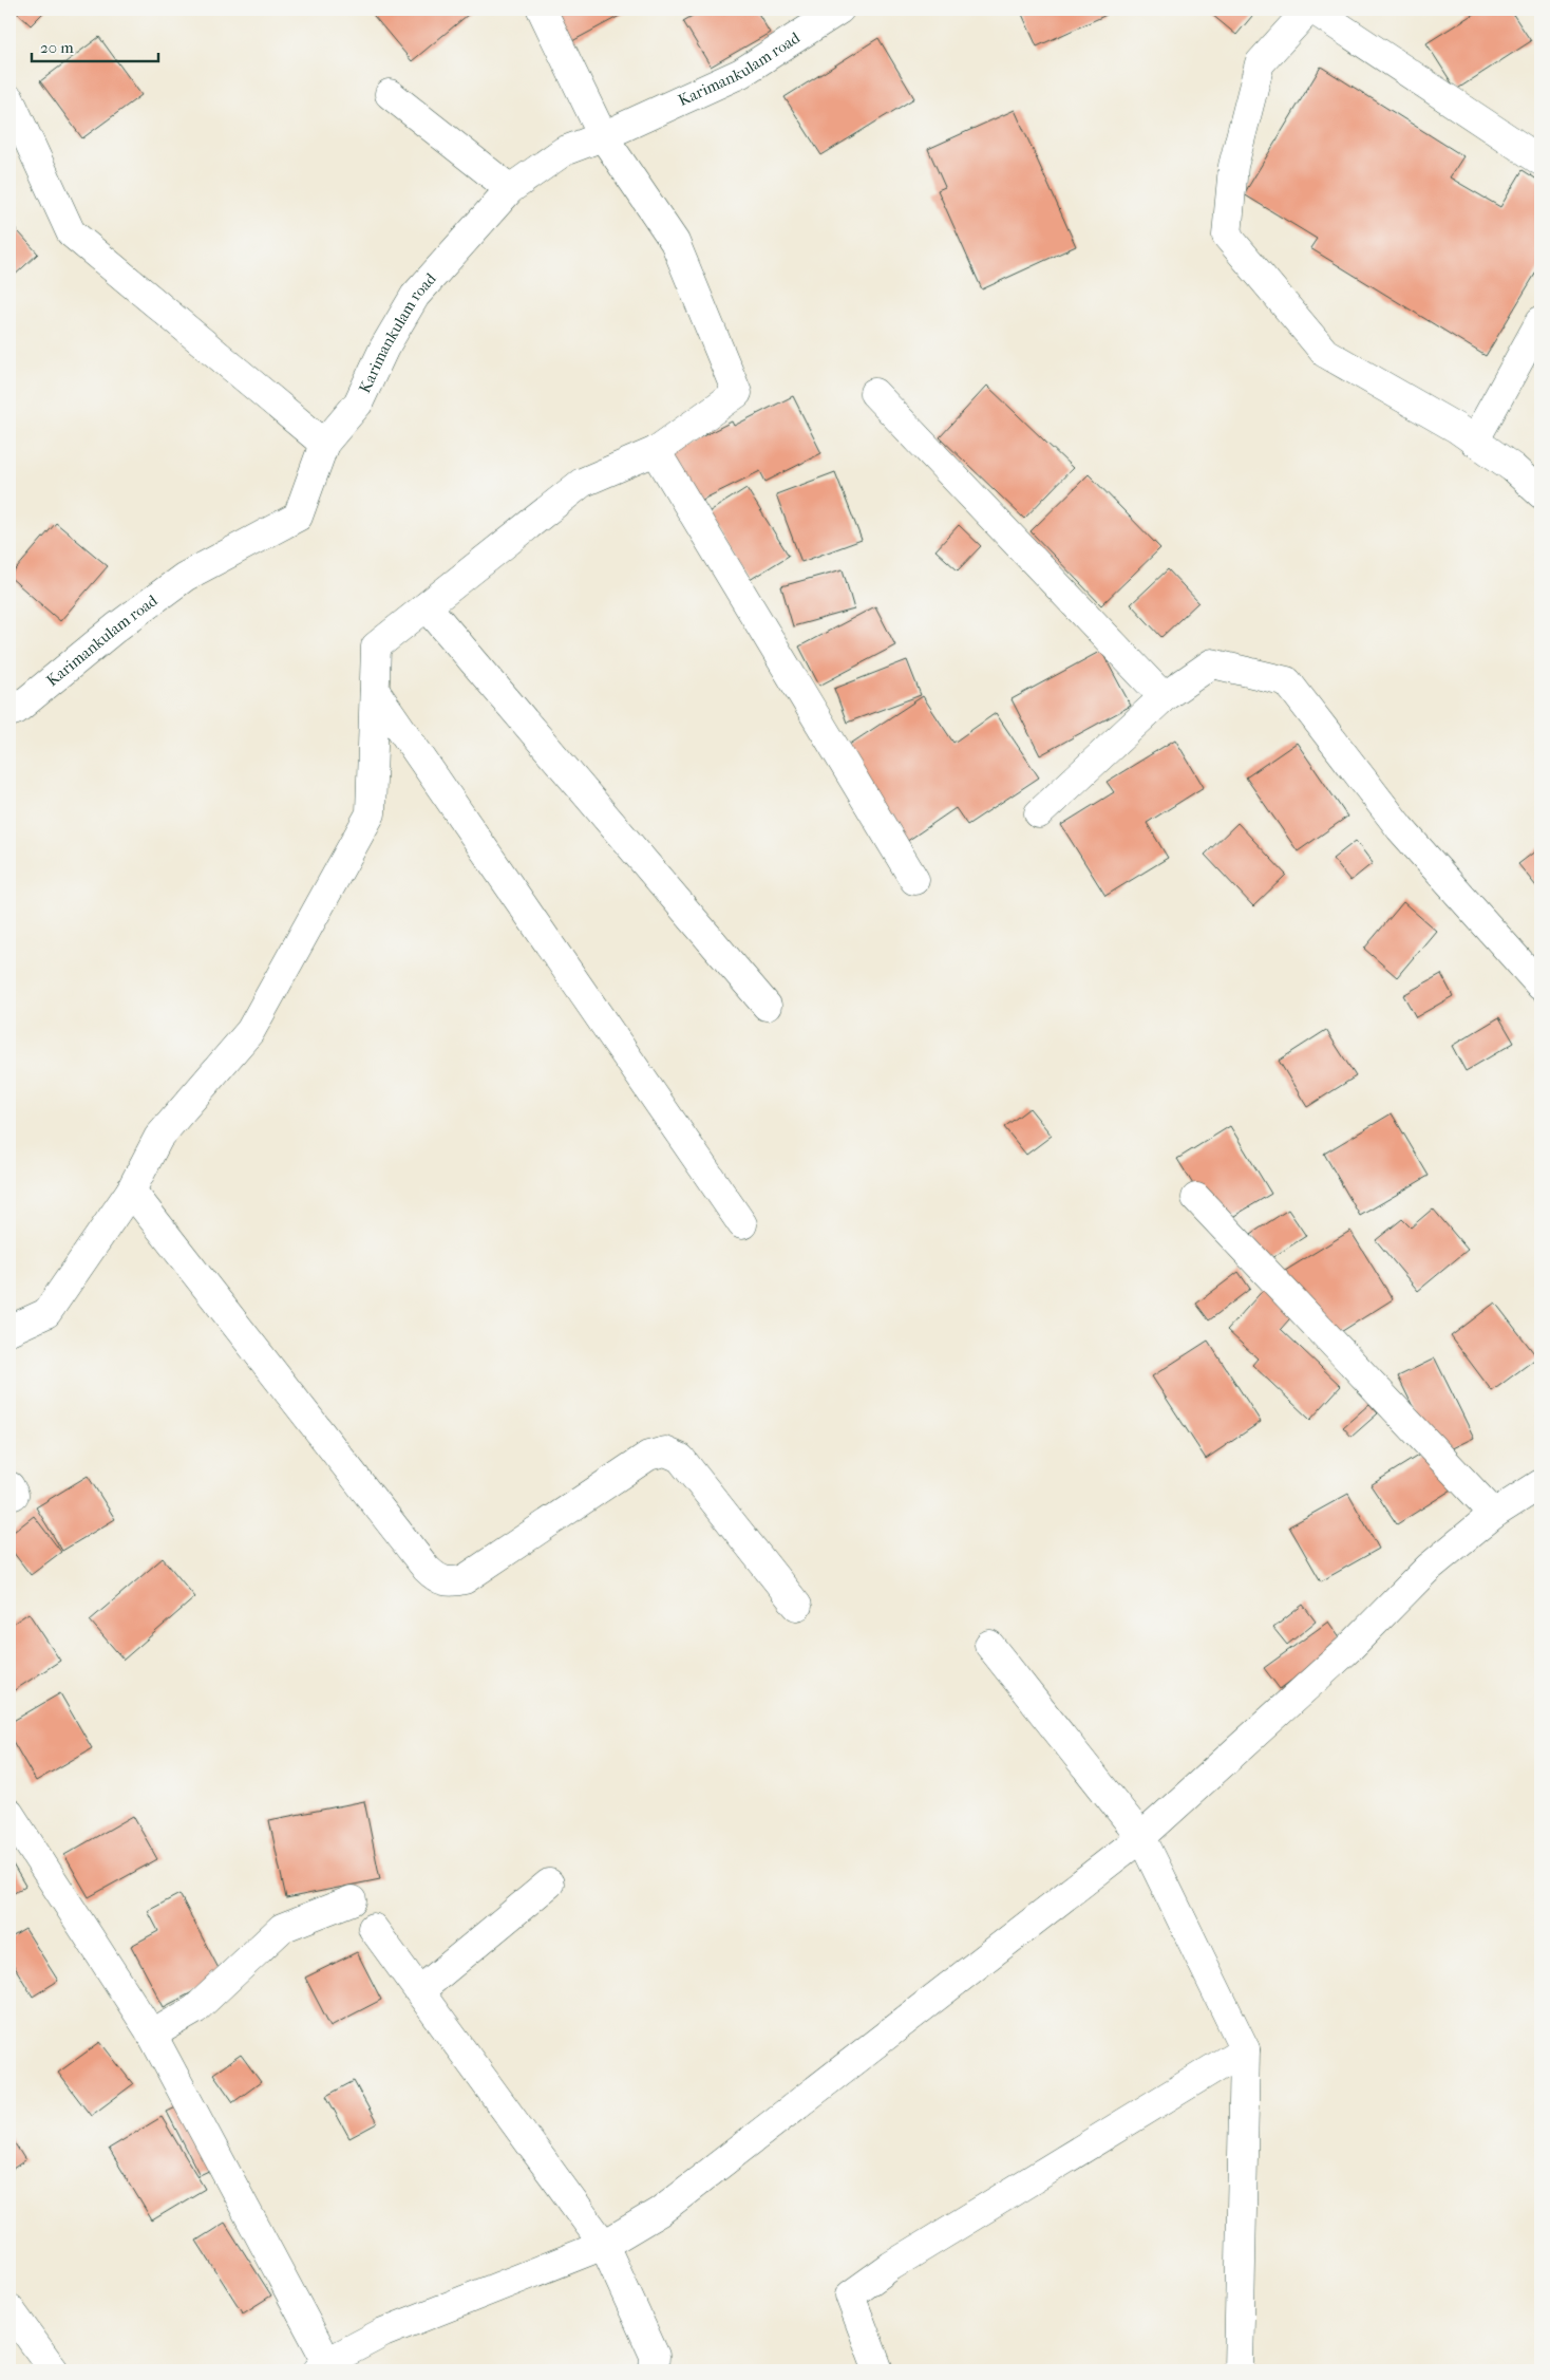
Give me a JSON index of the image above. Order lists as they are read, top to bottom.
{
  "streets": {
    "street": ["Karimankulam road"]
  },
  "scale_bar": "20 m"
}
